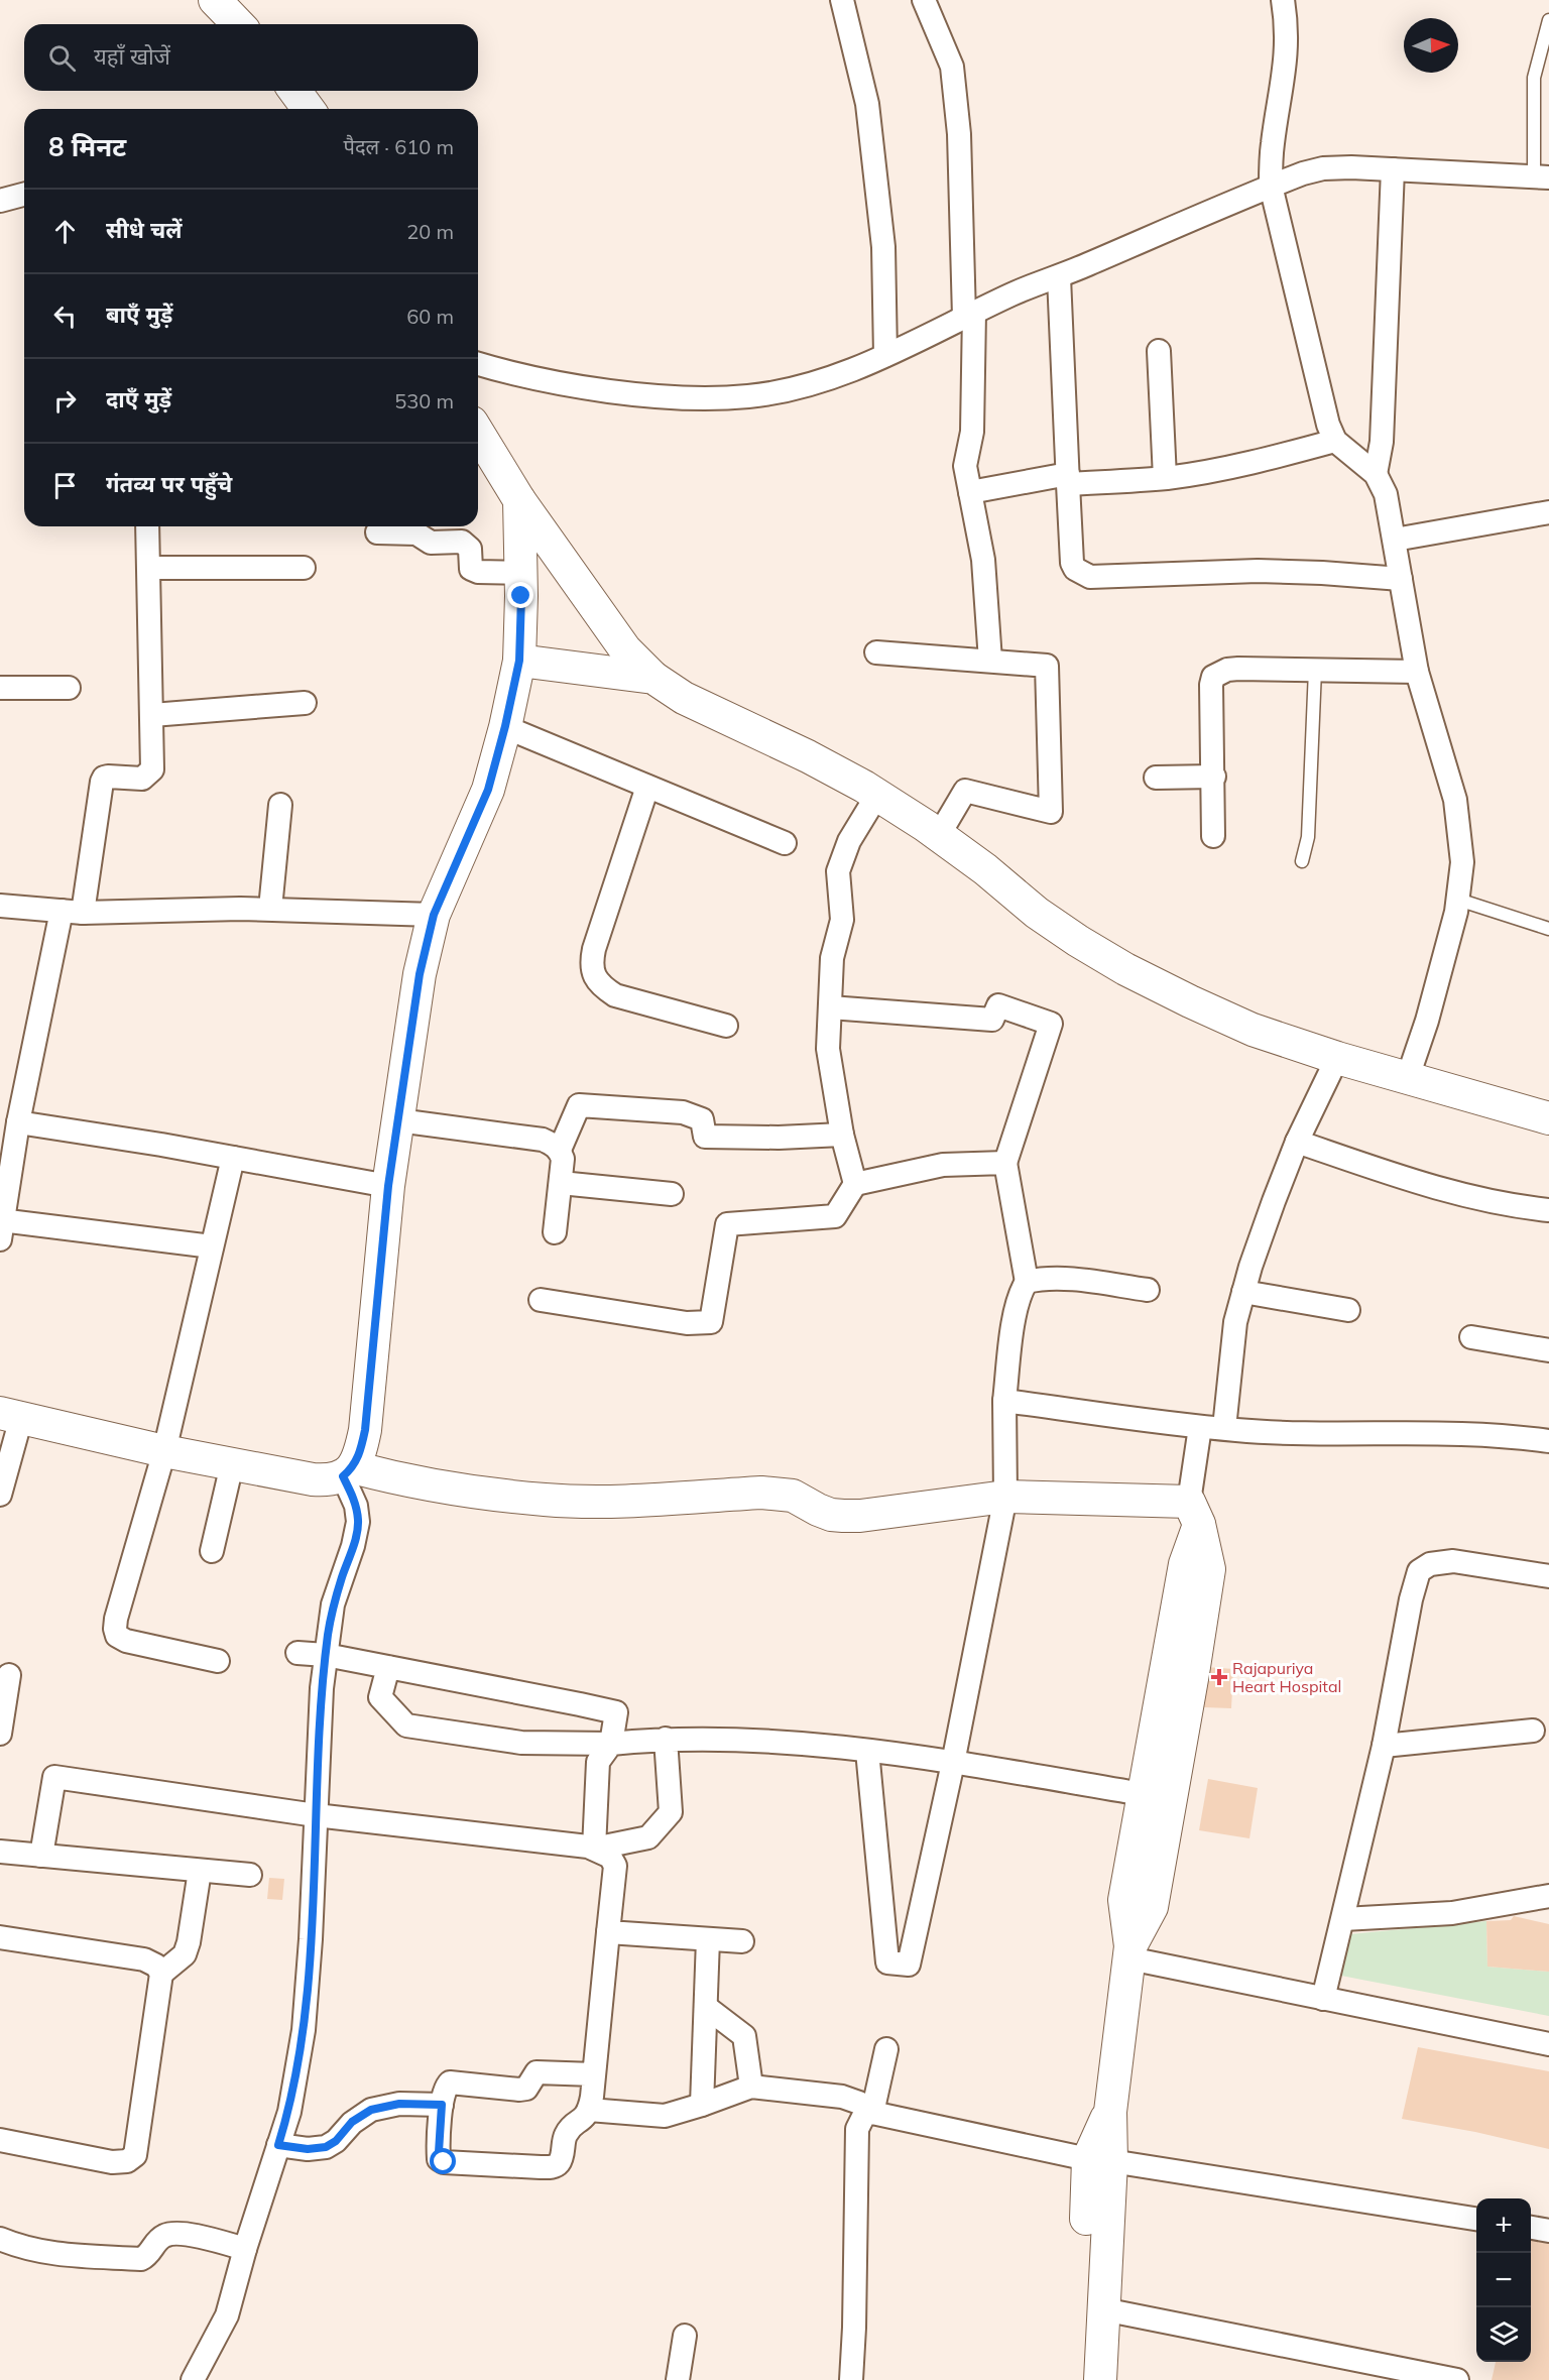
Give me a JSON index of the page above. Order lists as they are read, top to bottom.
{
  "places": {
    "health": ["Rajapuriya Heart Hospital"]
  },
  "north": "right",
  "page": {
    "search": "यहाँ खोजें",
    "heading": ["8 मिनट", "पैदल · 610 m"],
    "list": [
      ["सीधे चलें", "20 m"],
      ["बाएँ मुड़ें", "60 m"],
      ["दाएँ मुड़ें", "530 m"],
      "गंतव्य पर पहुँचे"
    ],
    "map_buttons": ["+", "−"]
  }
}
